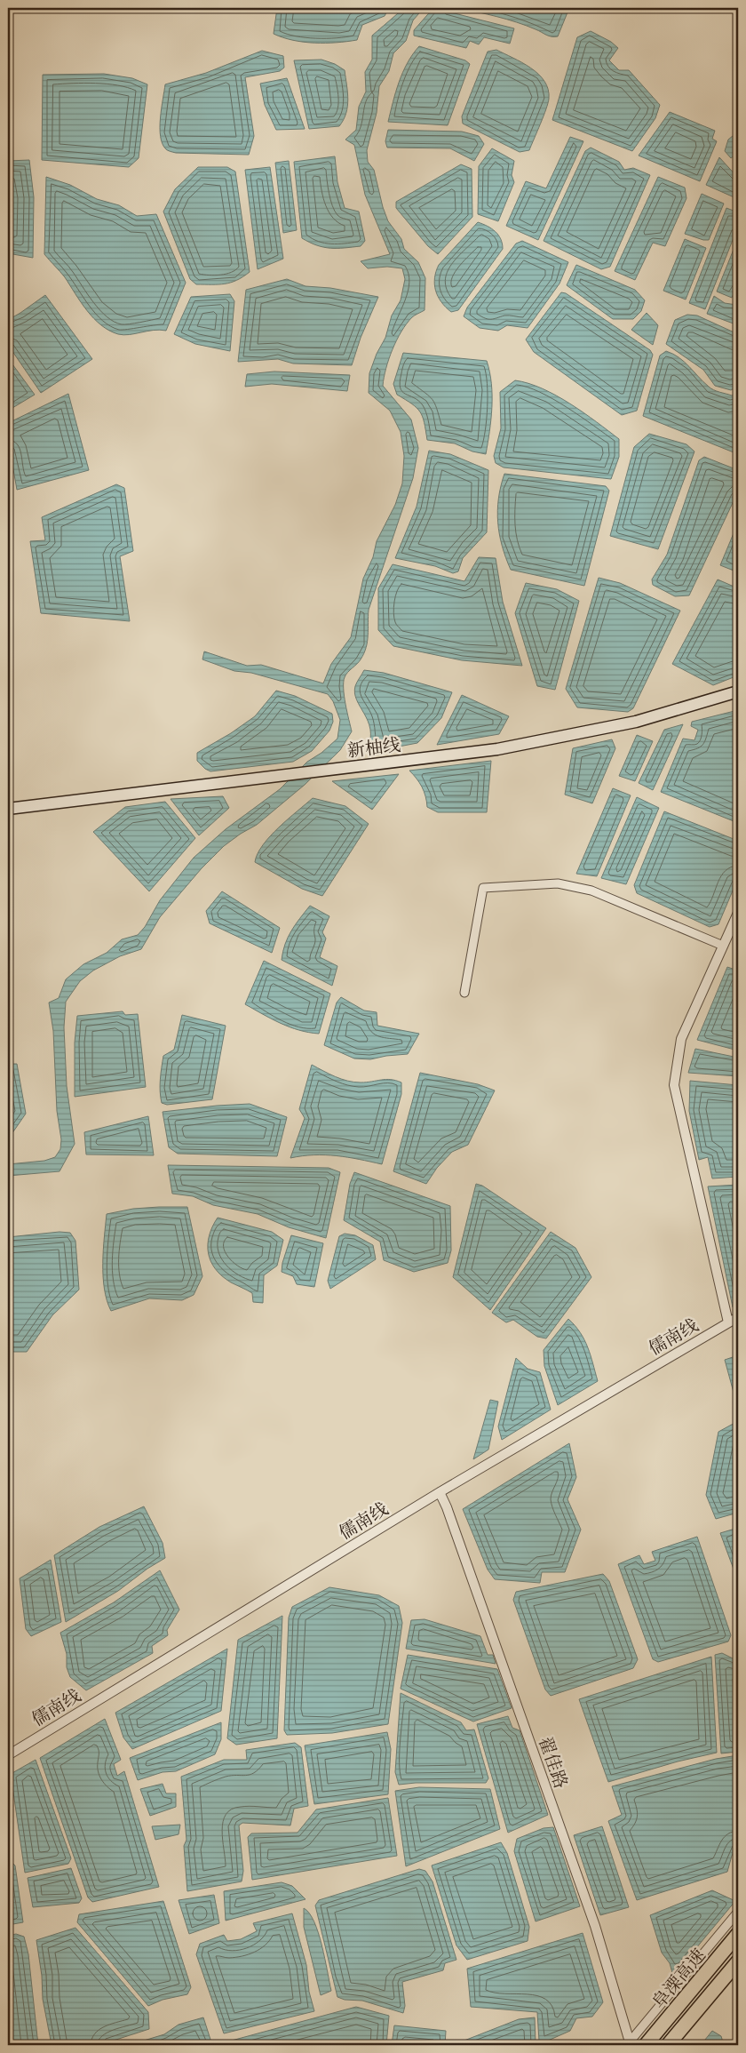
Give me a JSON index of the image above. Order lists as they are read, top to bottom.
{
  "streets": {
    "highway": ["阜溧高速"],
    "main road": ["新柚线"],
    "street": ["儒南线", "翟佳路"]
  },
  "crossings": [
    ["儒南线", "翟佳路"]
  ]
}
